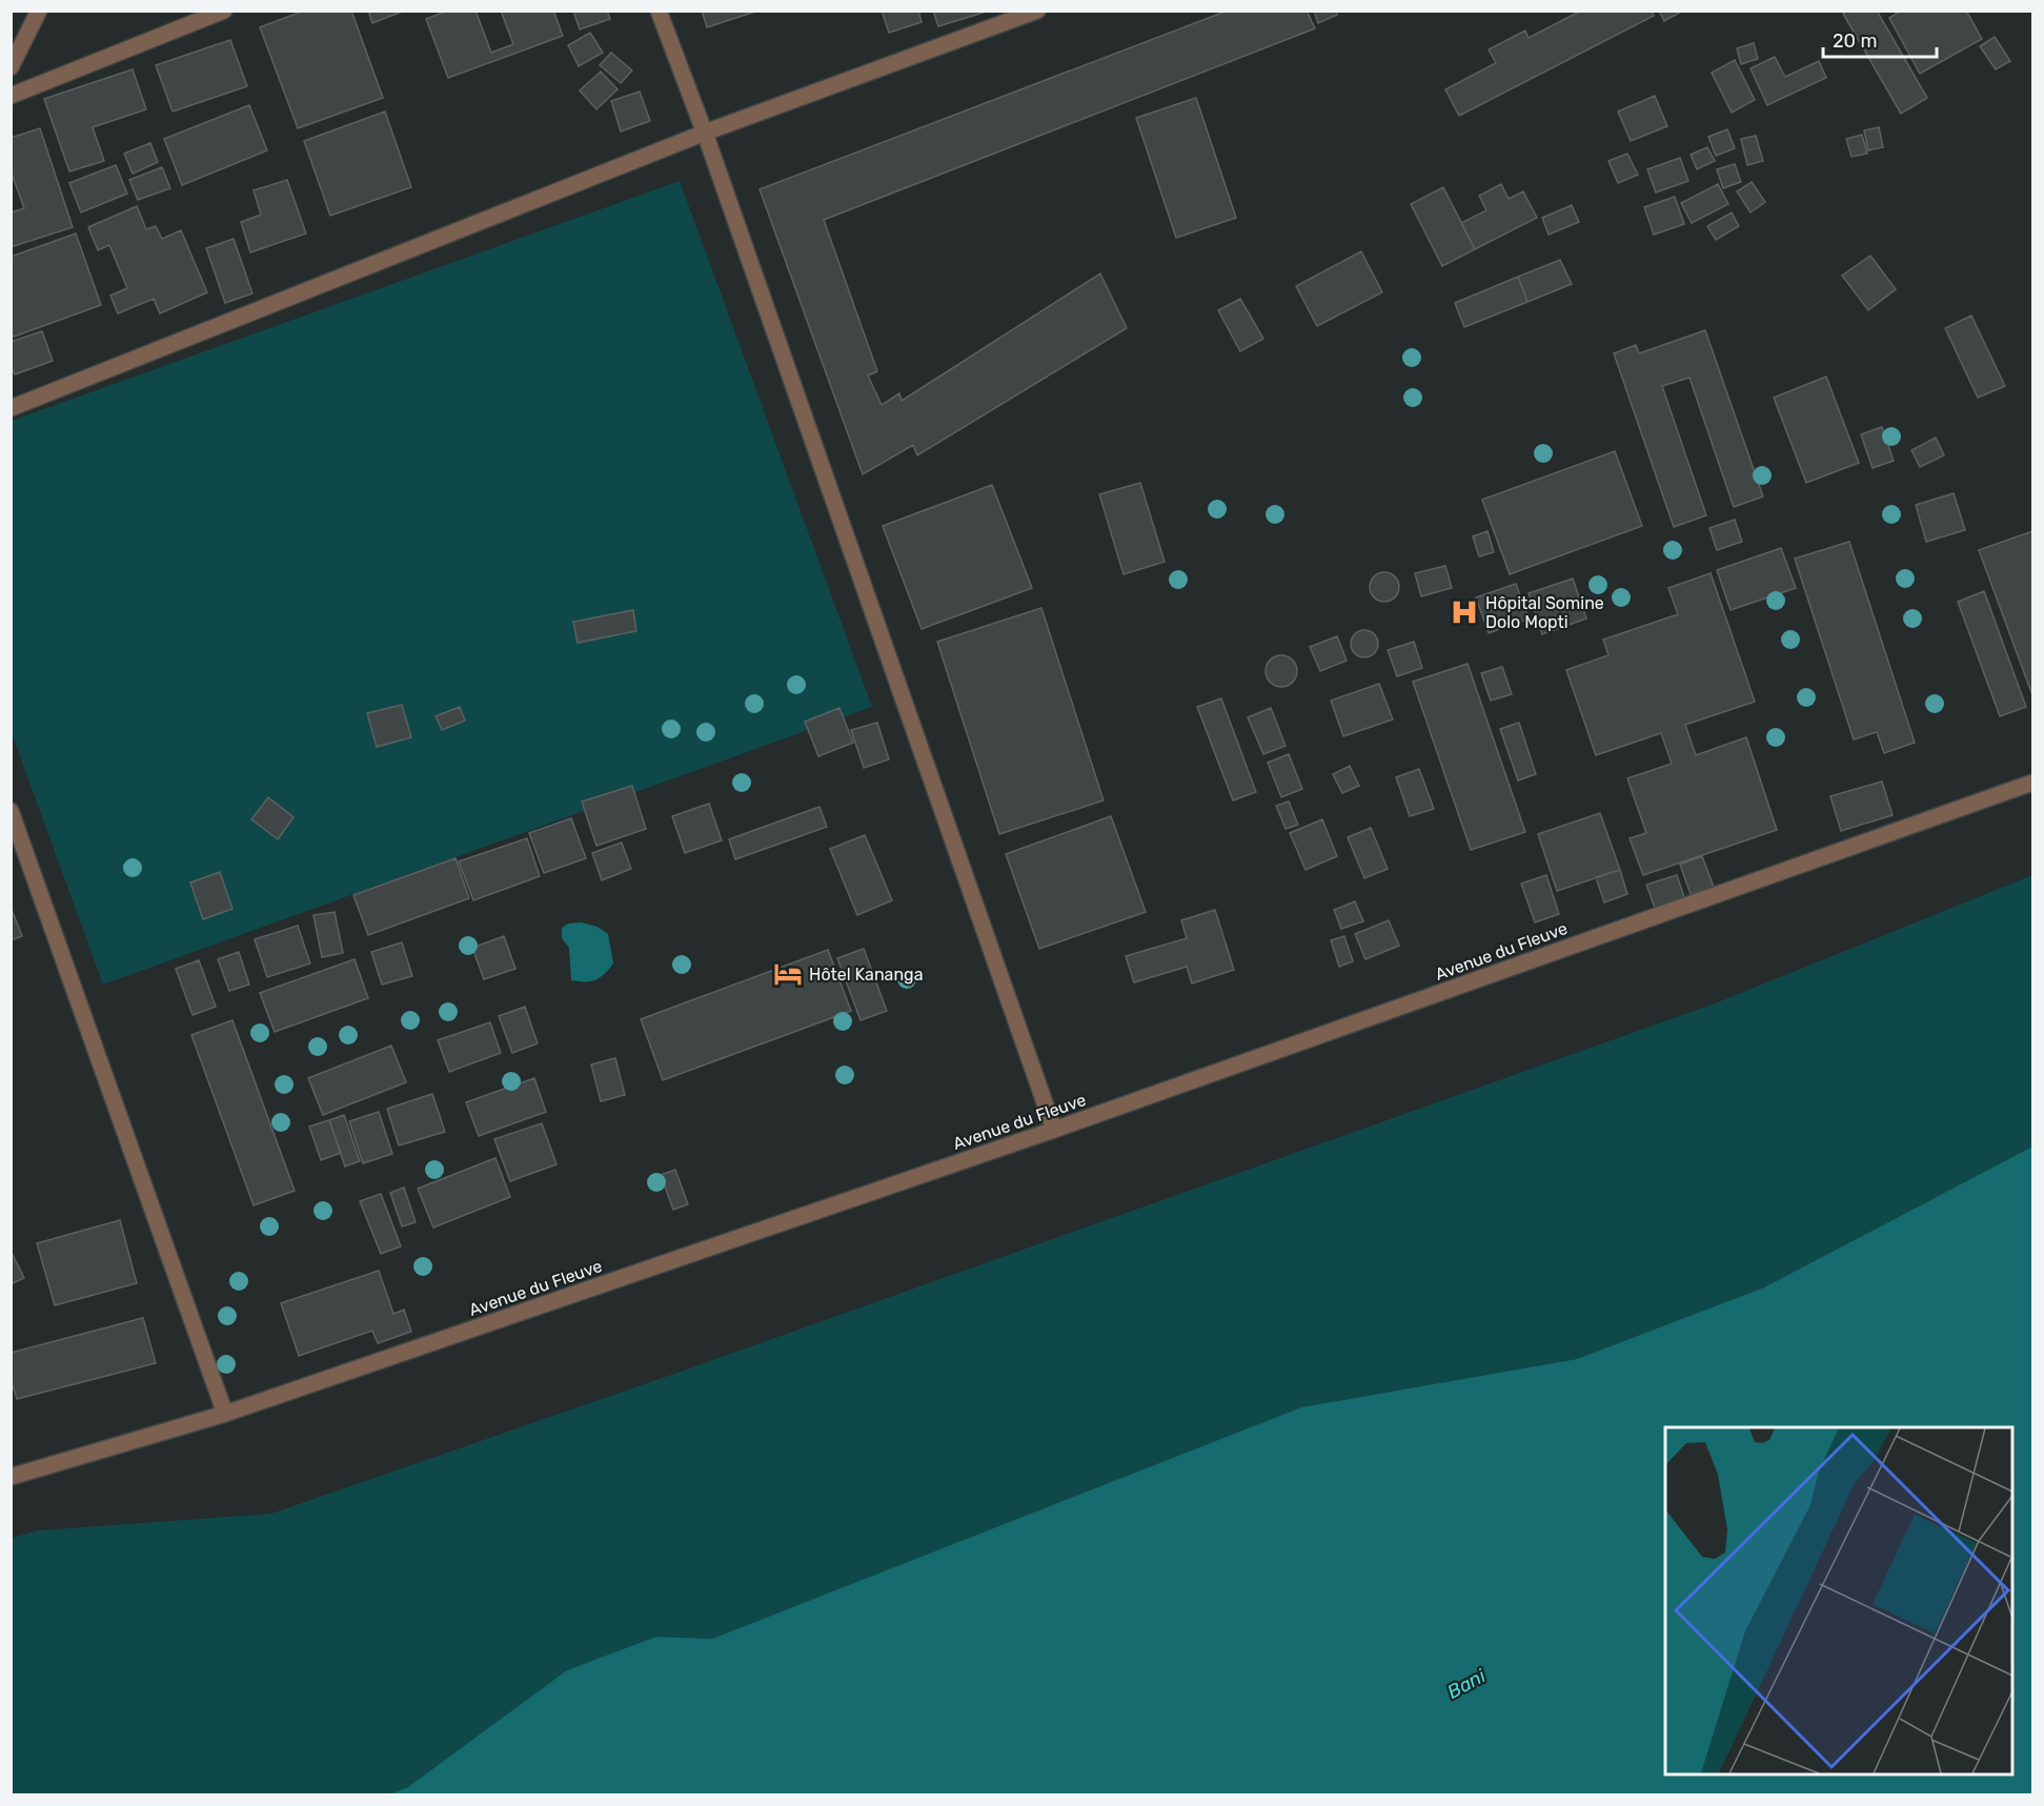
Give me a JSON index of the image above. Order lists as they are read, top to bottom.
{
  "streets": {
    "street": ["Avenue du Fleuve"]
  },
  "water": ["Bani"],
  "places": {
    "hospital": ["Hôpital Somine Dolo Mopti"],
    "hotel": ["Hôtel Kananga"]
  },
  "scale_bar": "20 m"
}
